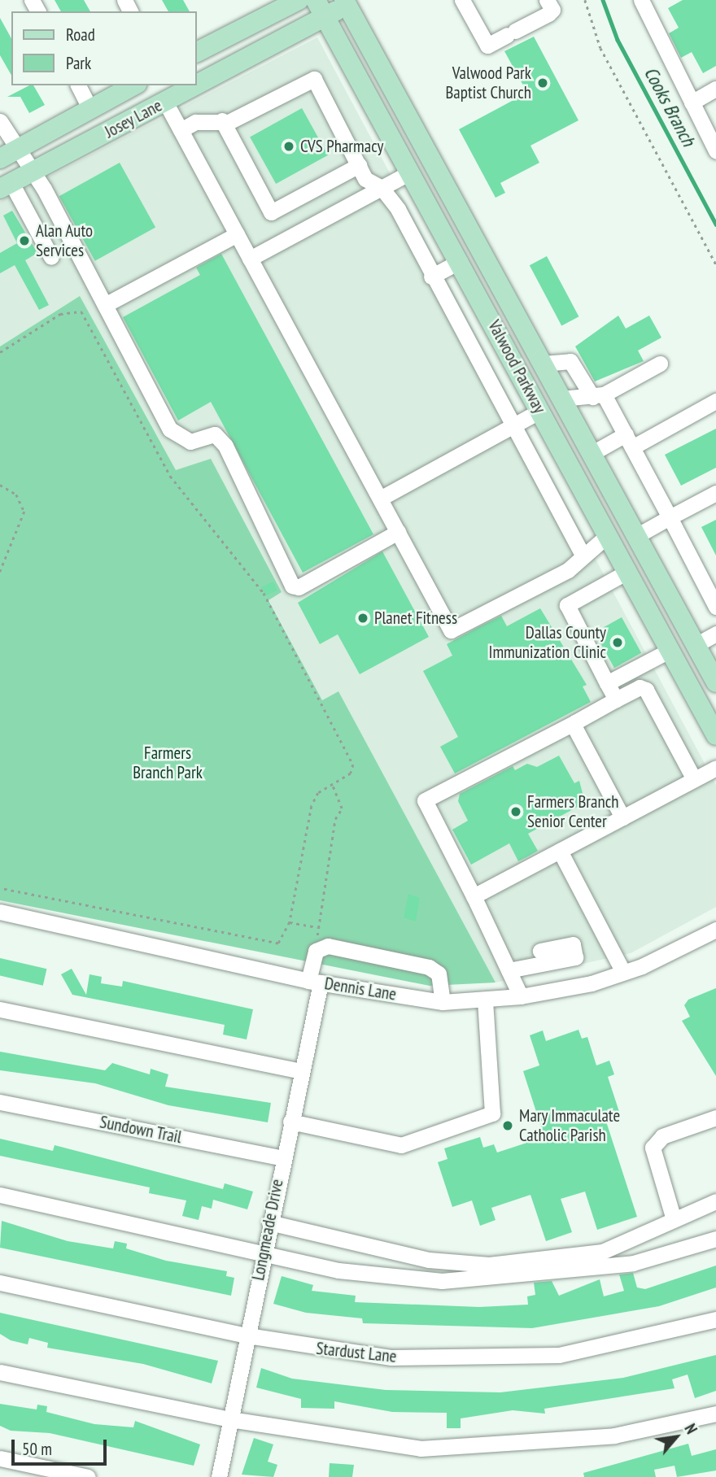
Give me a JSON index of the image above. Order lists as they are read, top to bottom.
{
  "streets": {
    "main road": ["Josey Lane", "Valwood Parkway"],
    "street": [
      "Dennis Lane",
      "Sundown Trail",
      "Longmeade Drive",
      "Stardust Lane"
    ]
  },
  "crossings": [
    ["Josey Lane", "Valwood Parkway"],
    ["Dennis Lane", "Longmeade Drive"],
    ["Sundown Trail", "Longmeade Drive"],
    ["Longmeade Drive", "Stardust Lane"]
  ],
  "water": ["Cooks Branch"],
  "parks": ["Farmers Branch Park"],
  "places": [
    "Valwood Park Baptist Church",
    "CVS Pharmacy",
    "Alan Auto Services",
    "Planet Fitness",
    "Dallas County Immunization Clinic",
    "Farmers Branch Senior Center",
    "Mary Immaculate Catholic Parish"
  ],
  "legend": ["Road", "Park"],
  "scale_bar": "50 m",
  "north": "top right"
}
